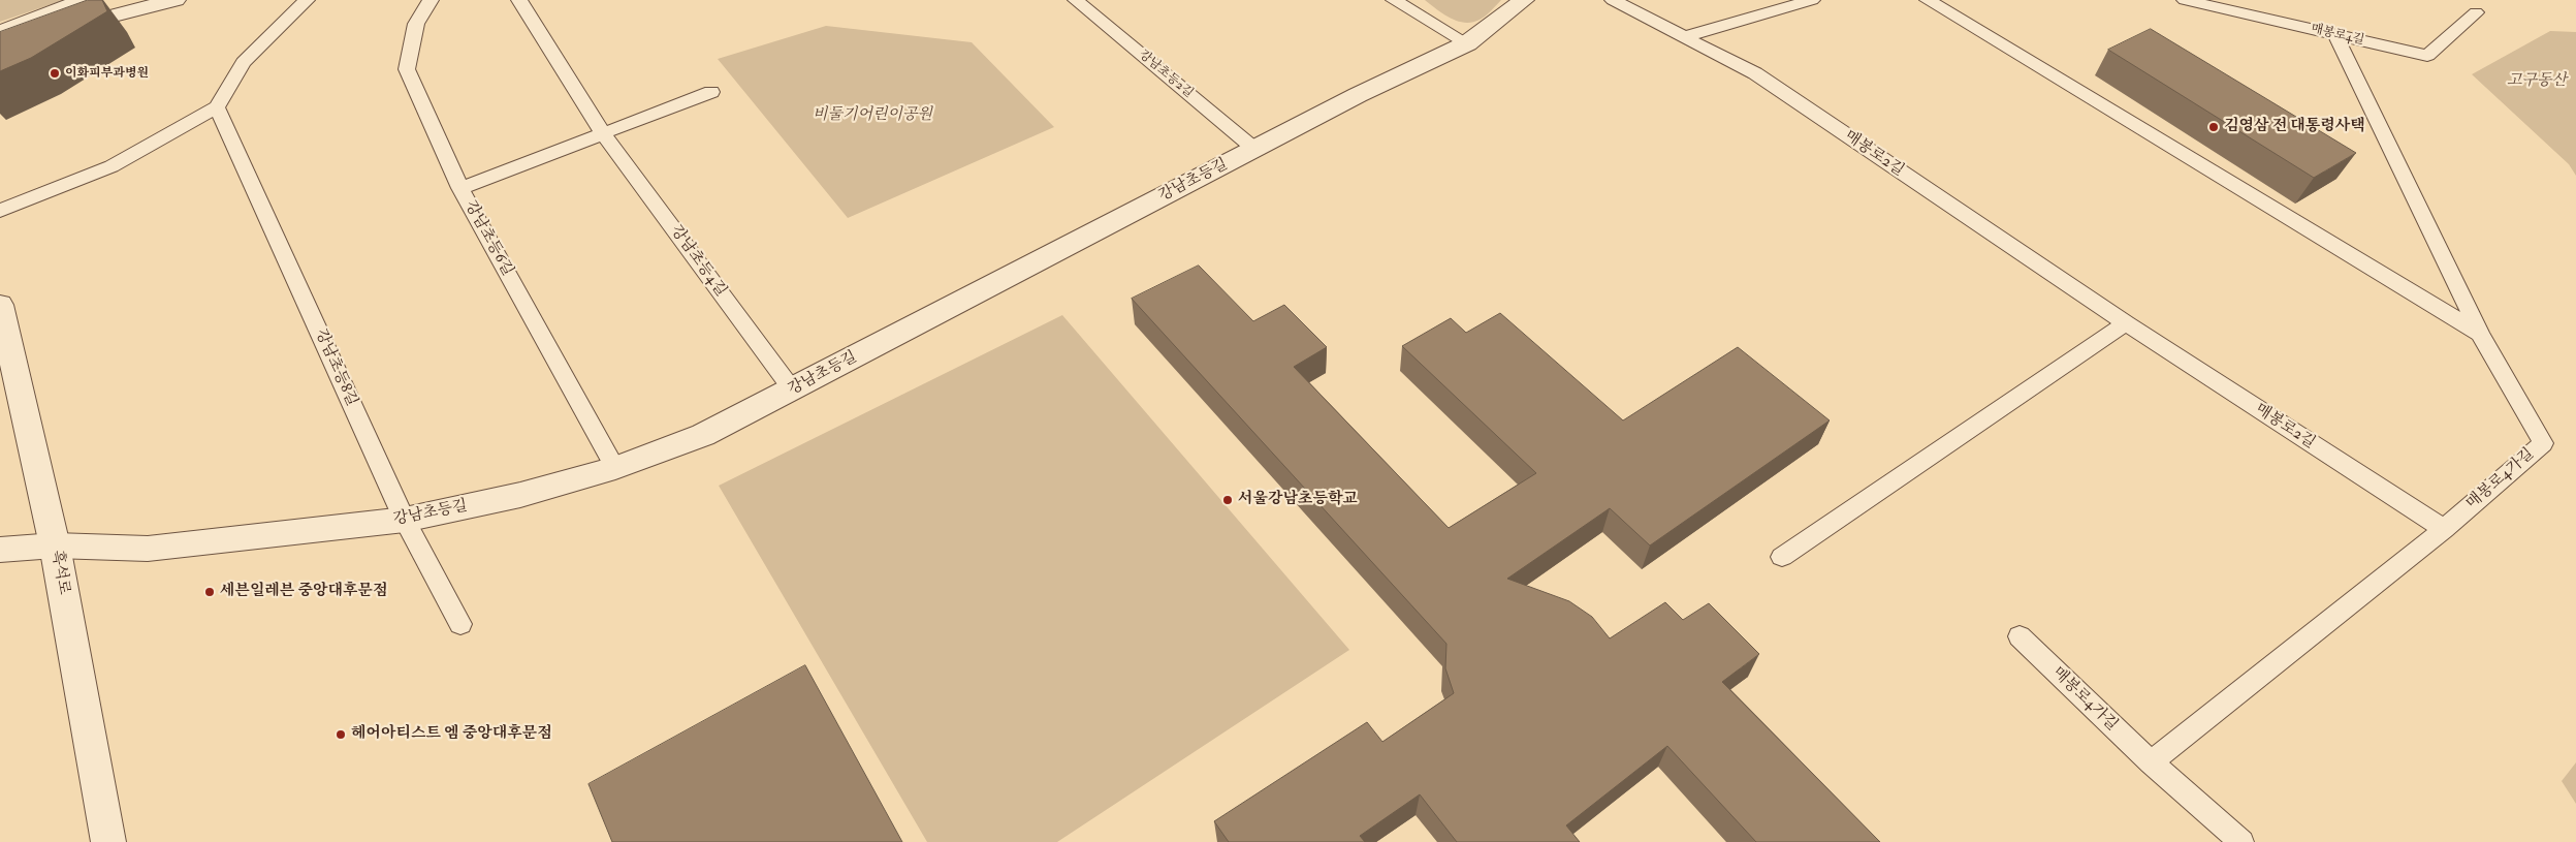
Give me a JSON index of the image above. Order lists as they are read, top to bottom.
{
  "streets": {
    "street": ["강남초등길", "흑석로"],
    "lane": [
      "매봉로4길",
      "강남초등2길",
      "매봉로2길",
      "강남초등6길",
      "강남초등4길",
      "강남초등8길",
      "매봉로4가길"
    ]
  },
  "crossings": [
    ["매봉로4길", "매봉로4가길"],
    ["강남초등2길", "강남초등길"],
    ["매봉로2길", "매봉로4가길"],
    ["강남초등길", "강남초등6길"],
    ["강남초등길", "강남초등4길"],
    ["강남초등길", "강남초등8길"],
    ["강남초등길", "흑석로"]
  ],
  "parks": ["고구동산", "비둘기어린이공원"],
  "places": [
    "이화피부과병원",
    "김영삼 전 대통령사택",
    "서울강남초등학교",
    "세븐일레븐 중앙대후문점",
    "헤어아티스트 엠 중앙대후문점"
  ]
}
